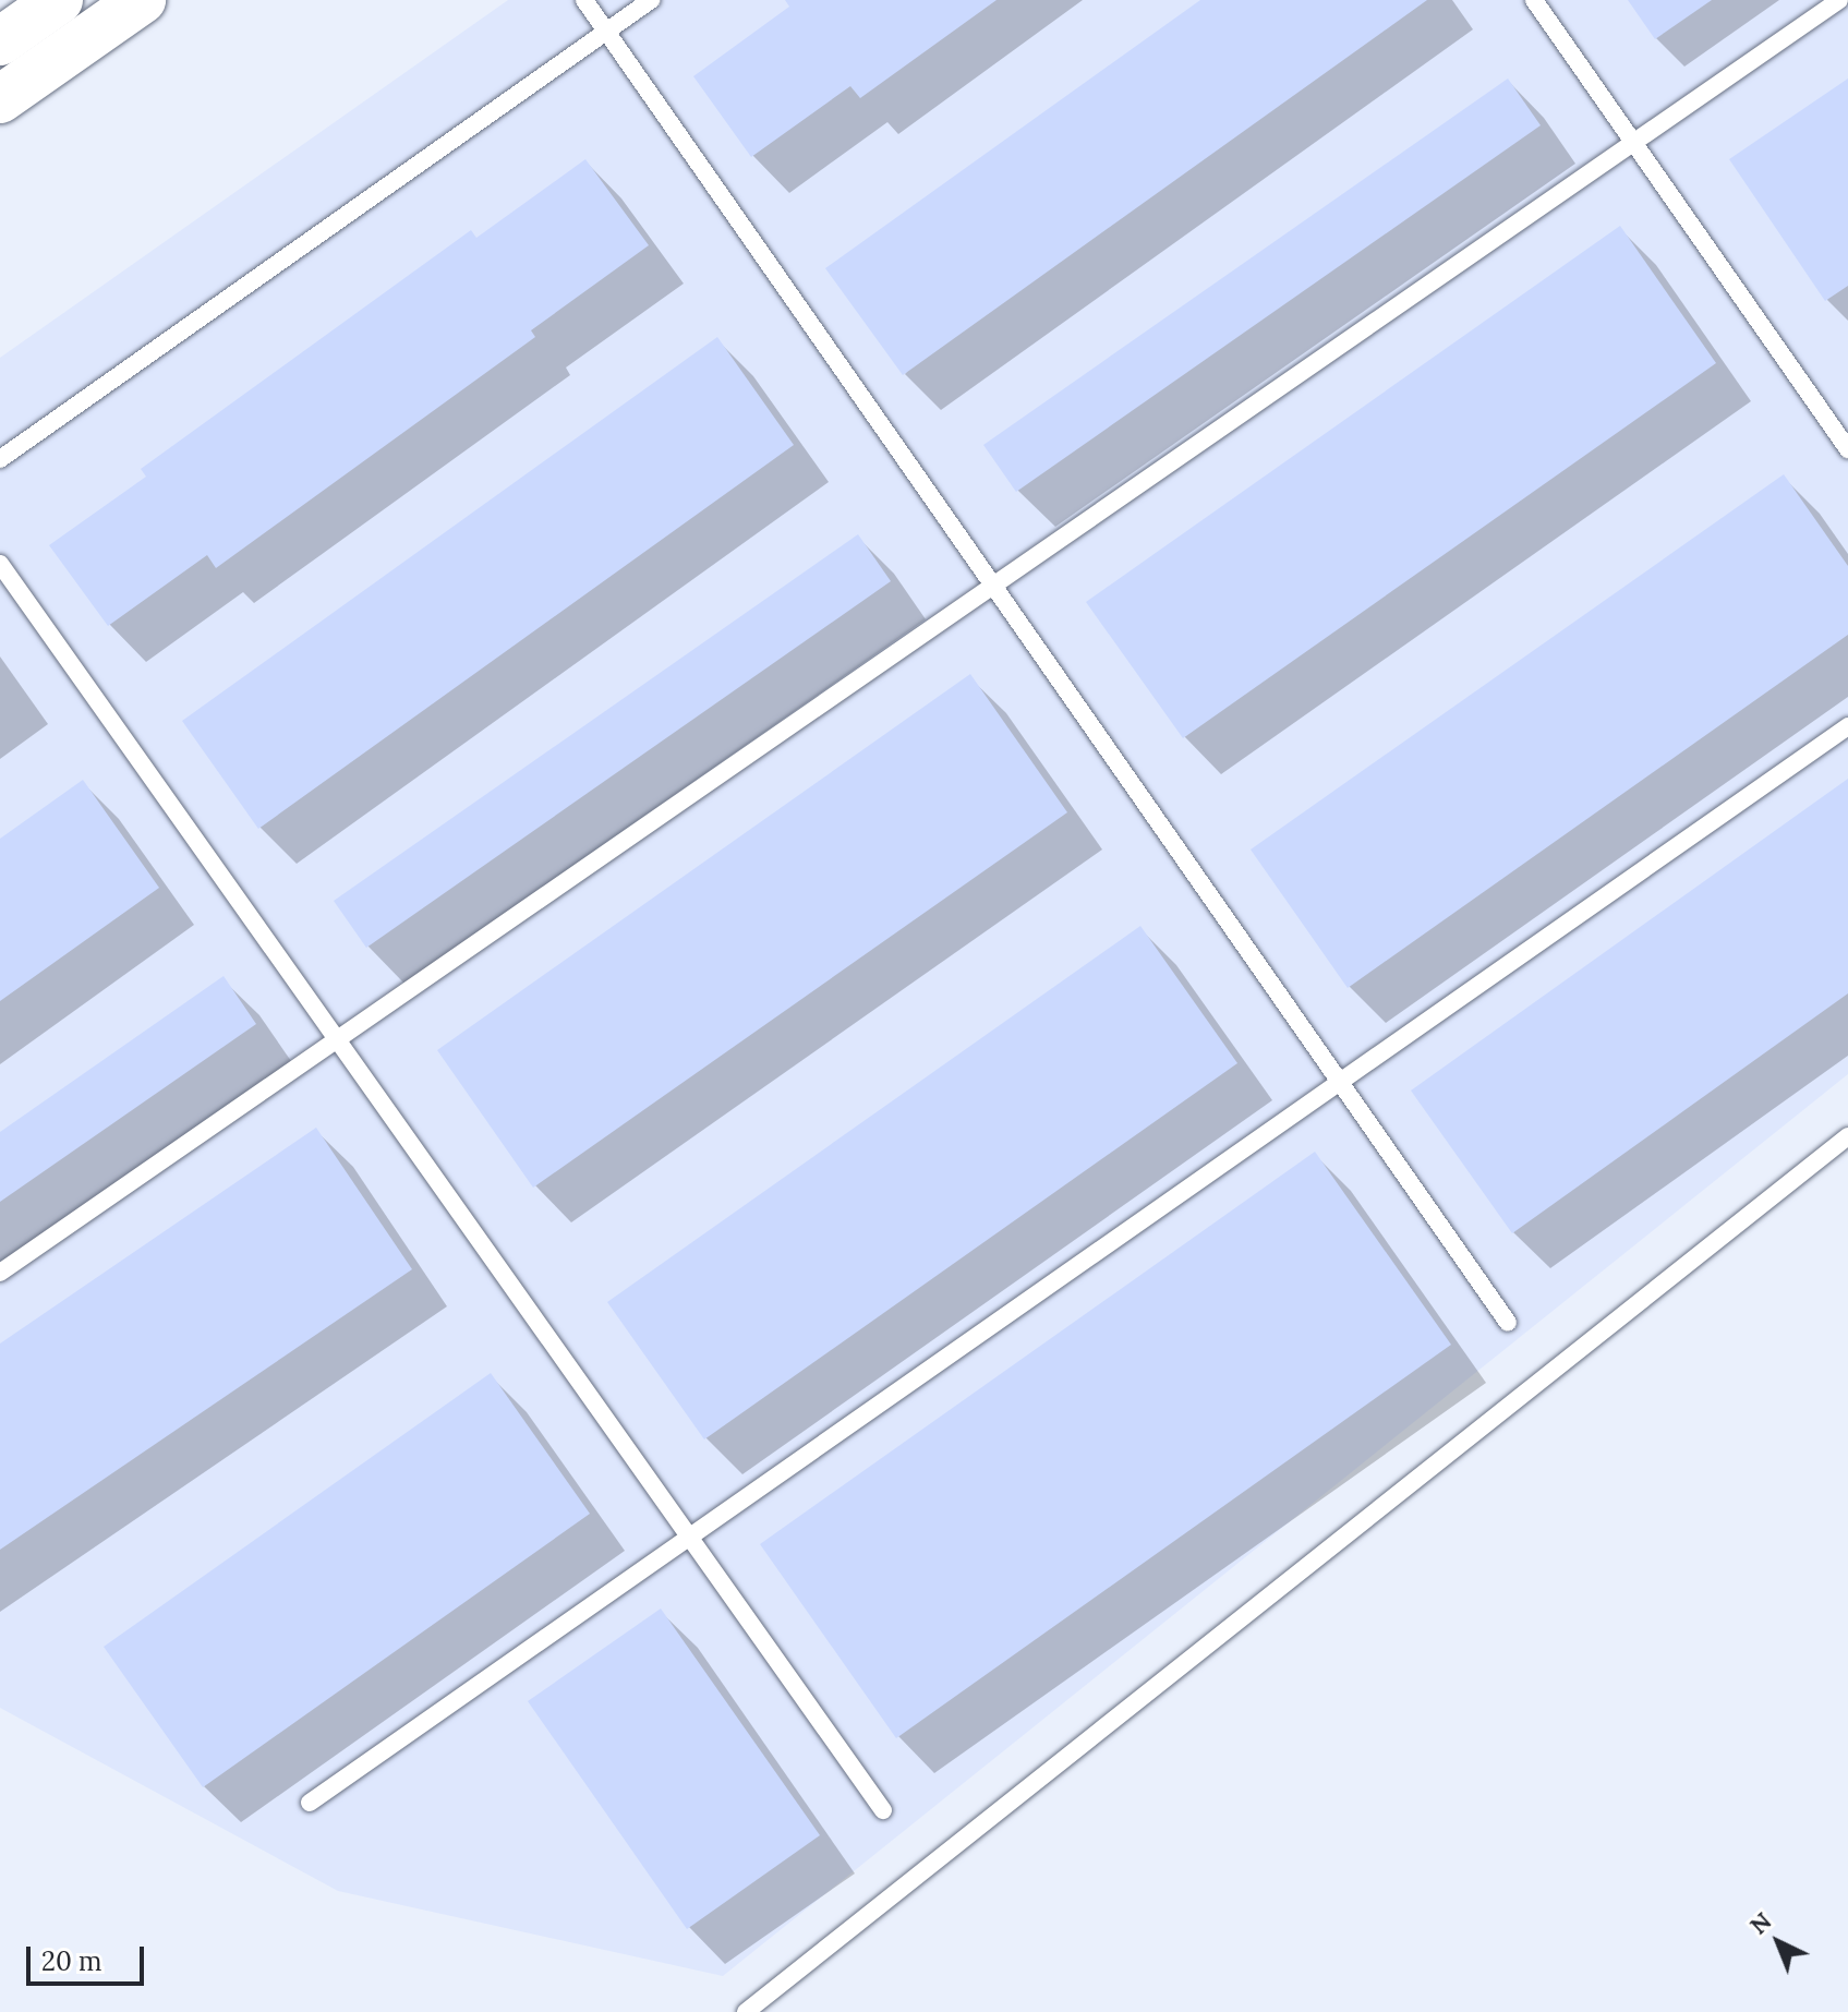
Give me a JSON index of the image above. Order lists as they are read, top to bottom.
{
  "scale_bar": "20 m",
  "north": "top left"
}
